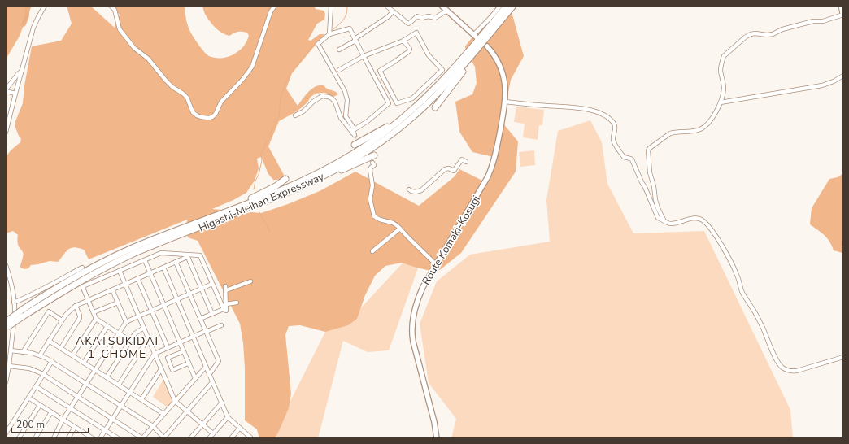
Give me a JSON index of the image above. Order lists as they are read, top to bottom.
{
  "streets": {
    "highway": ["Higashi-Meihan Expressway"],
    "main road": ["Route Komaki-Kosugi"]
  },
  "districts": ["AKATSUKIDAI 1-CHOME"],
  "scale_bar": "200 m"
}
